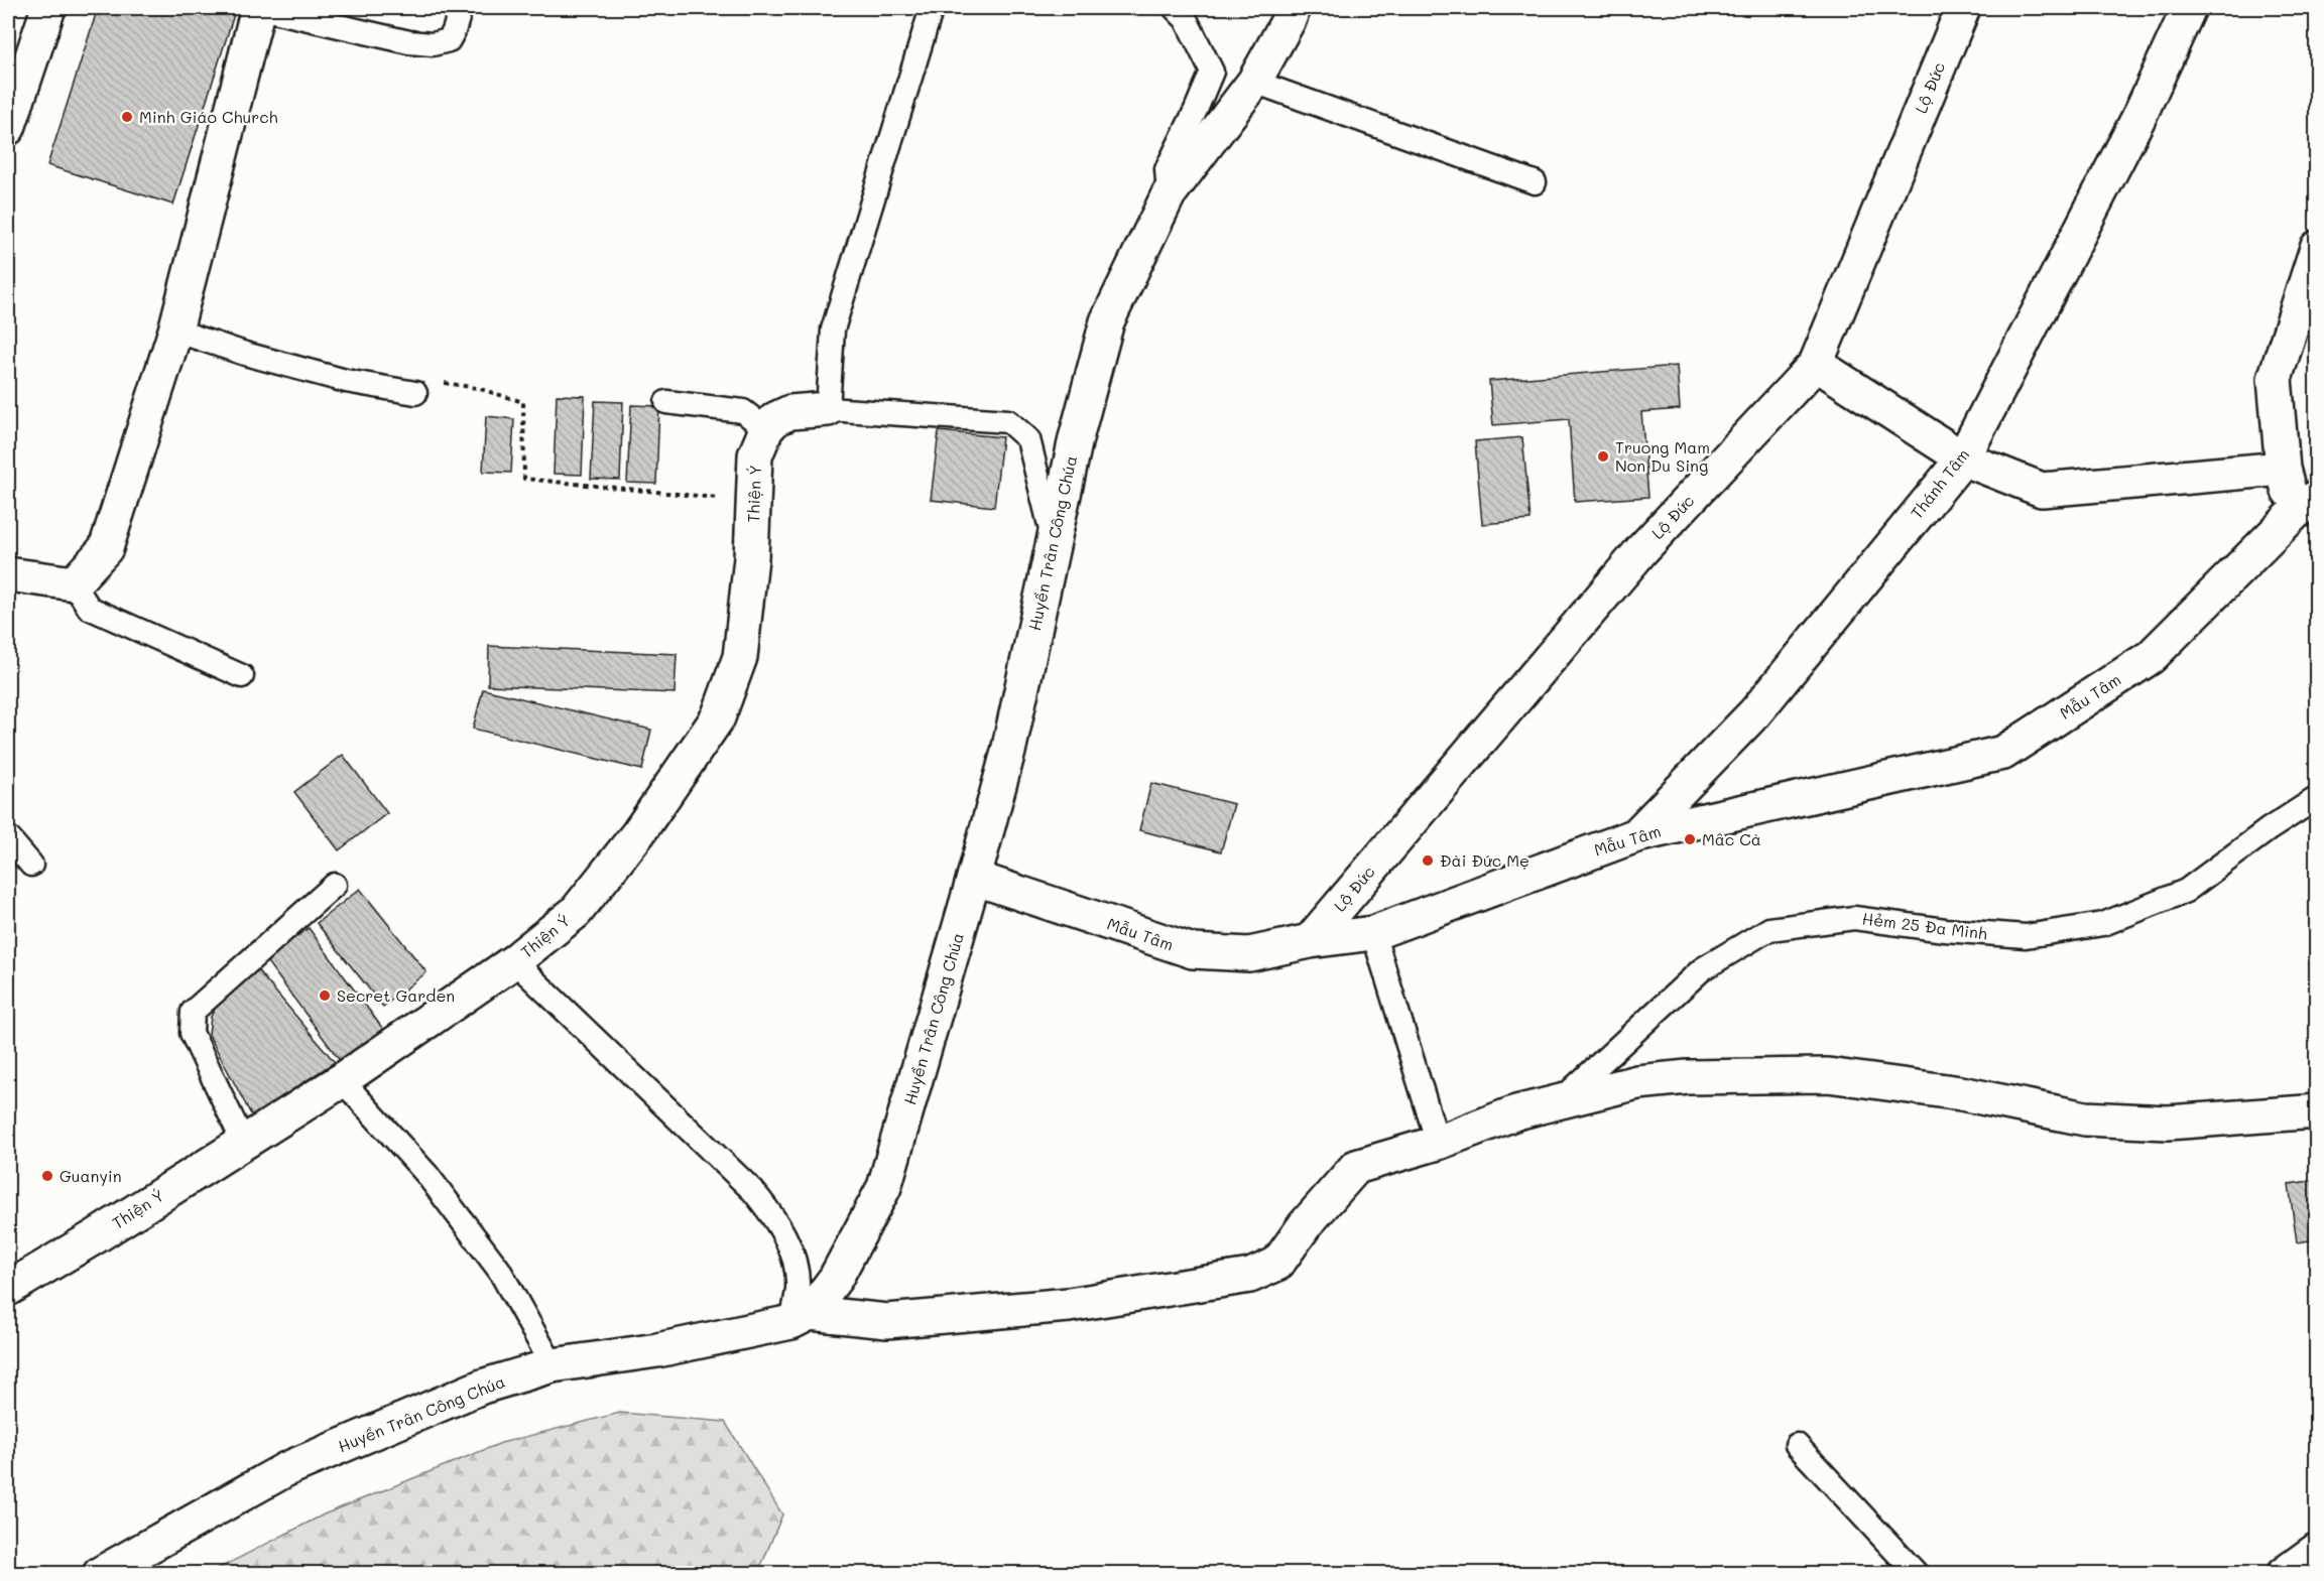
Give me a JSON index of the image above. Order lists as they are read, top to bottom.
{
  "streets": {
    "street": [
      "Lộ Đức",
      "Thánh Tâm",
      "Thiện Ý",
      "Huyền Trân Công Chúa",
      "Mẫu Tâm"
    ],
    "lane": ["Hẻm 25 Đa Minh"]
  },
  "crossings": [
    ["Lộ Đức", "Mẫu Tâm"],
    ["Thánh Tâm", "Mẫu Tâm"],
    ["Huyền Trân Công Chúa", "Mẫu Tâm"]
  ],
  "places": [
    "Minh Giáo Church",
    "Truong Mam Non Du Sing",
    "Mâc Cà",
    "Đài Đức Mẹ",
    "Secret Garden",
    "Guanyin"
  ]
}
